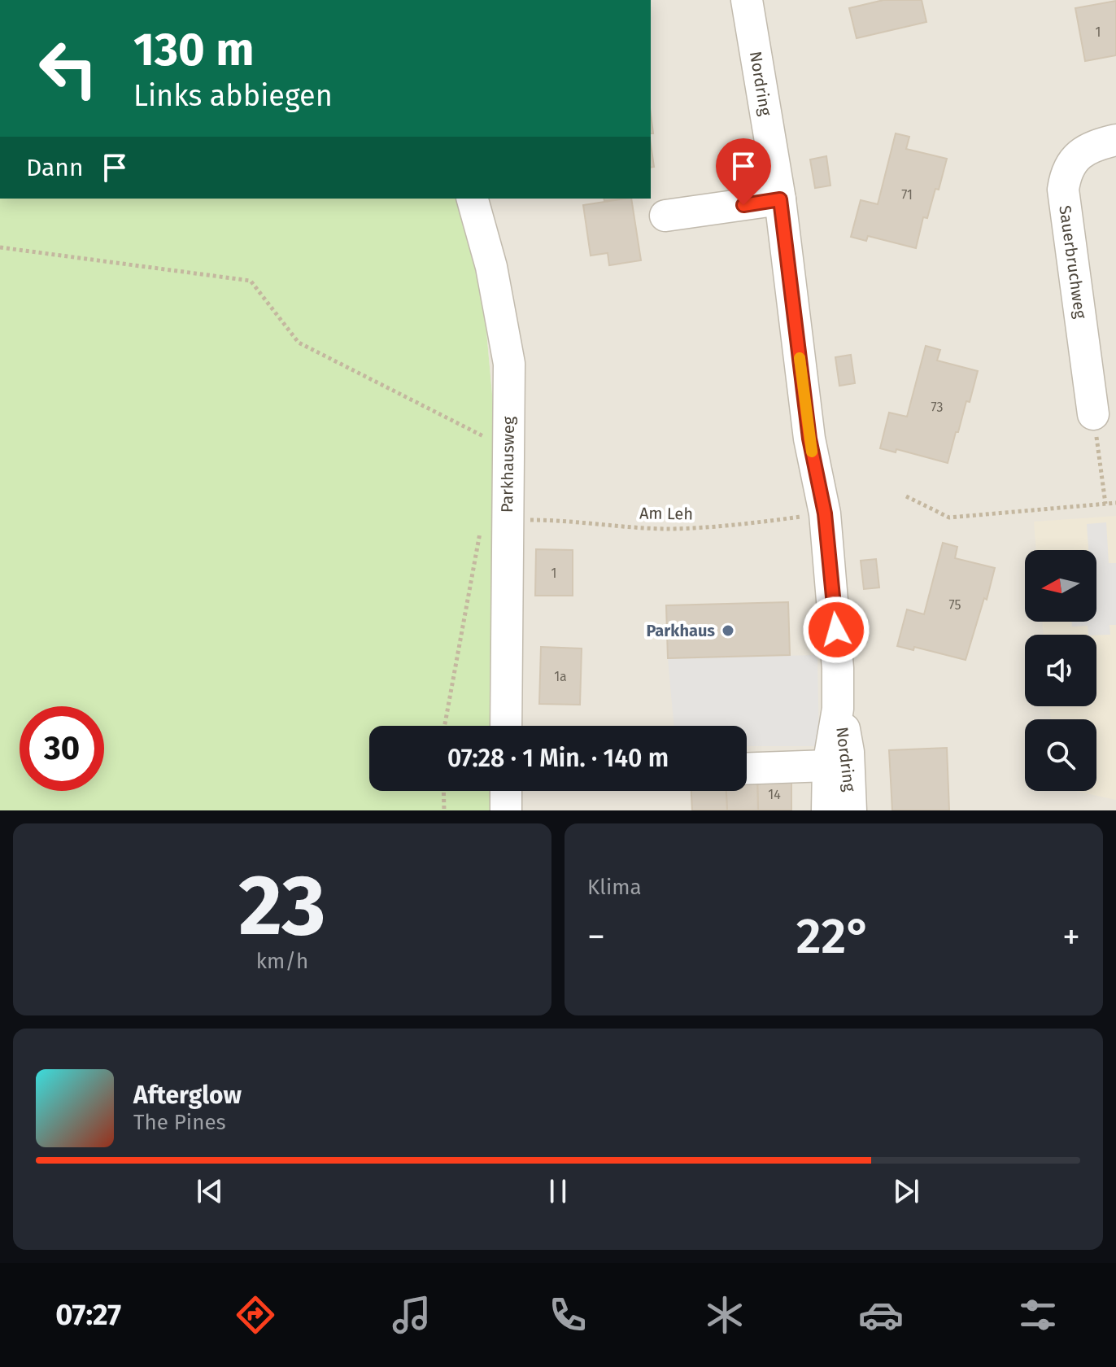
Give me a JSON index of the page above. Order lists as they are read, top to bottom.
{
  "streets": {
    "street": ["Nordring", "Sauerbruchweg", "Parkhausweg"],
    "path": ["Am Leh"]
  },
  "crossings": [
    ["Nordring", "Am Leh"],
    ["Parkhausweg", "Am Leh"]
  ],
  "places": ["Parkhaus"],
  "house_numbers": [
    "1",
    "71",
    "73",
    "1",
    "75",
    "1a",
    "14"
  ],
  "north": "left",
  "page": {
    "turn": ["130 m", "Links abbiegen"],
    "then": "Dann",
    "limit": "30",
    "trip": "07:28 · 1 Min. · 140 m",
    "tile": [
      ["23", "km/h"],
      "Klima"
    ],
    "heat": ["−", "22°", "+"],
    "song": ["Afterglow", "The Pines"],
    "tabs": "07:27"
  }
}
